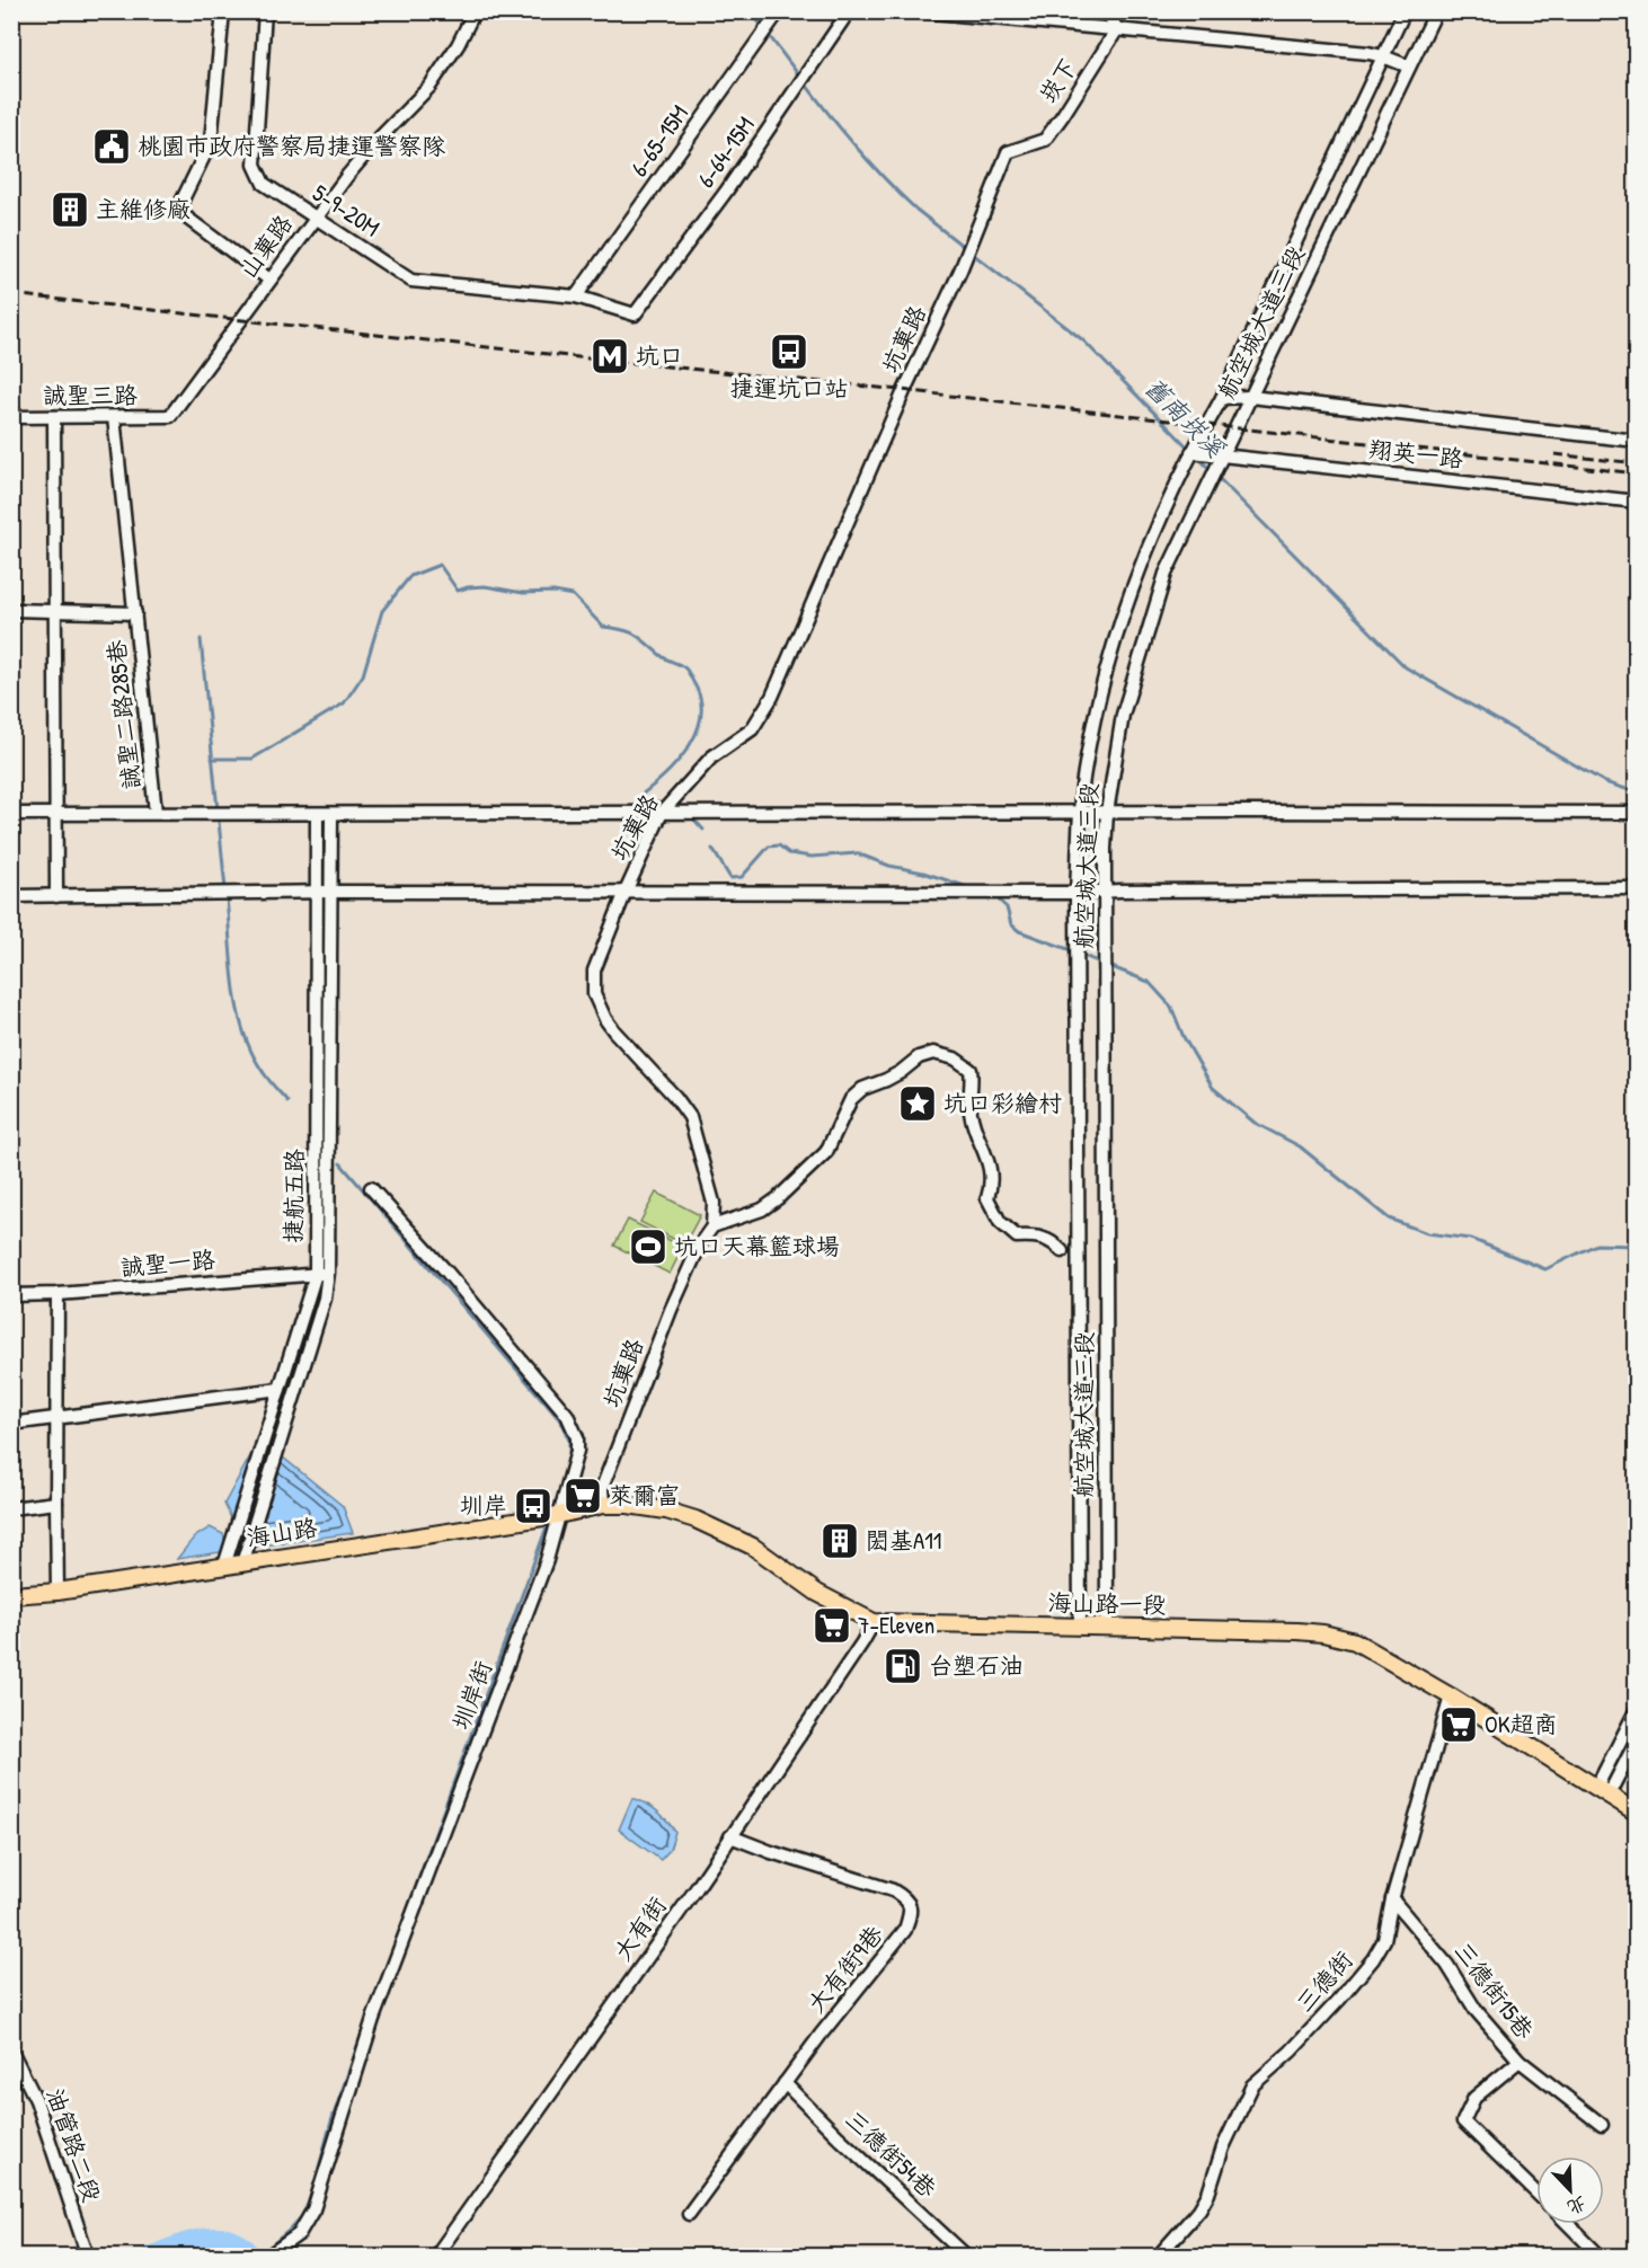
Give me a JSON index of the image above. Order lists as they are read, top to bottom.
{
  "streets": {
    "main road": ["海山路", "海山路一段"],
    "street": [
      "崁下",
      "6-65-15M",
      "6-64-15M",
      "5-9-20M",
      "山菓路",
      "航空城大道三段",
      "坑菓路",
      "誠聖三路",
      "翔英一路",
      "誠聖二路285巷",
      "捷航五路",
      "誠聖一路",
      "圳岸街",
      "大有街",
      "大有街9巷",
      "三德街",
      "三德街15巷",
      "油管路二段",
      "三德街54巷"
    ]
  },
  "crossings": [
    ["崁下", "坑菓路"],
    ["6-65-15M", "5-9-20M"],
    ["6-64-15M", "5-9-20M"],
    ["5-9-20M", "山菓路"],
    ["山菓路", "誠聖三路"],
    ["航空城大道三段", "翔英一路"],
    ["航空城大道三段", "海山路一段"],
    ["坑菓路", "海山路一段"],
    ["誠聖三路", "誠聖二路285巷"],
    ["捷航五路", "誠聖一路"],
    ["捷航五路", "海山路"],
    ["海山路", "海山路一段"],
    ["海山路", "圳岸街"],
    ["海山路一段", "圳岸街"],
    ["海山路一段", "大有街"],
    ["海山路一段", "三德街"],
    ["大有街", "大有街9巷"],
    ["大有街9巷", "三德街54巷"],
    ["三德街", "三德街15巷"]
  ],
  "water": ["舊南崁溪"],
  "places": {
    "public building": ["桃園市政府警察局捷運警察隊"],
    "building": ["主維修廠", "閎基A11"],
    "bus stop": ["捷運坑口站", "圳岸"],
    "metro station": ["坑口"],
    "place": ["坑口彩繪村"],
    "sports": ["坑口天幕籃球場"],
    "supermarket": ["萊爾富", "7-Eleven", "OK超商"],
    "fuel station": ["台塑石油"]
  },
  "north": "bottom right"
}
